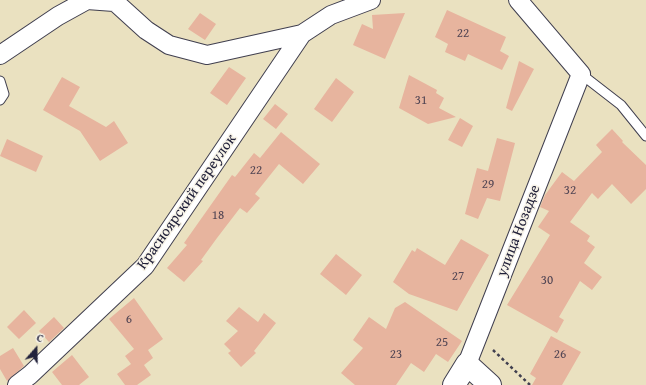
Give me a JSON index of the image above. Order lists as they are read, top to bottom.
{
  "streets": {
    "street": ["Красноярский переулок", "улица Нозадзе"]
  },
  "house_numbers": [
    "22",
    "31",
    "22",
    "29",
    "32",
    "18",
    "27",
    "30",
    "6",
    "25",
    "23",
    "26"
  ],
  "north": "top"
}
